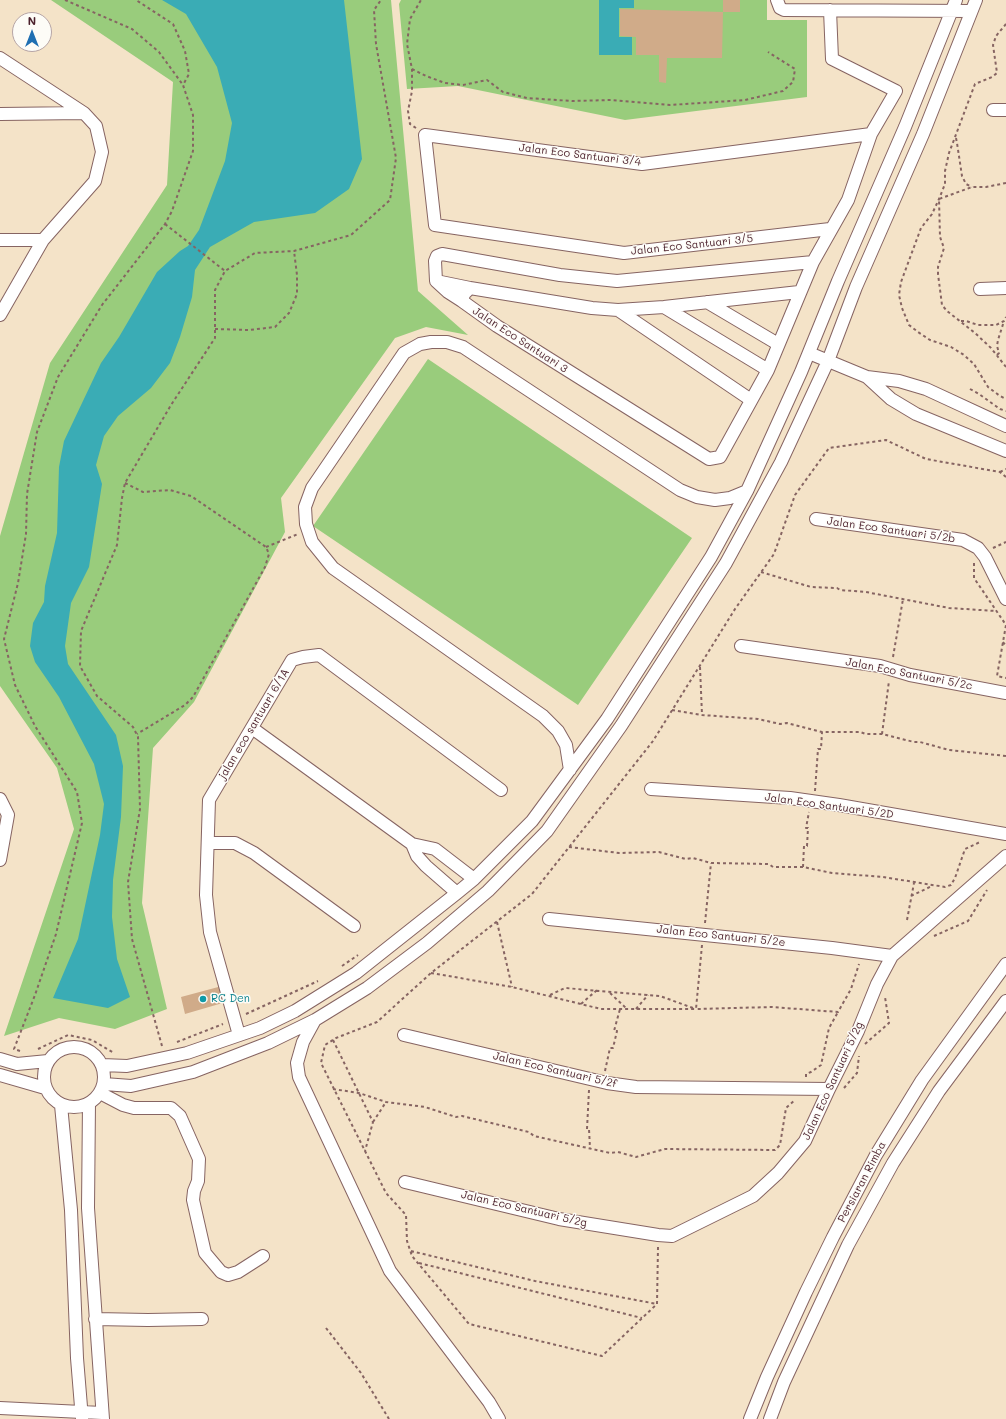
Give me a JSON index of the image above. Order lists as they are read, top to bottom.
{
  "streets": {
    "street": [
      "Jalan Eco Santuari 3/4",
      "Jalan Eco Santuari 3/5",
      "Jalan Eco Santuari 3",
      "Jalan Eco Santuari 5/2b",
      "Jalan Eco Santuari 5/2c",
      "jalan eco santuari 6/1A",
      "Jalan Eco Santuari 5/2D",
      "Jalan Eco Santuari 5/2e",
      "Jalan Eco Santuari 5/2f",
      "Jalan Eco Santuari 5/2g",
      "Persiaran Rimba"
    ]
  },
  "crossings": [
    ["Jalan Eco Santuari 3/4", "Jalan Eco Santuari 3/5"],
    ["Jalan Eco Santuari 3/4", "Jalan Eco Santuari 3"],
    ["Jalan Eco Santuari 3/5", "Jalan Eco Santuari 3"],
    ["Jalan Eco Santuari 5/2e", "Jalan Eco Santuari 5/2g"],
    ["Jalan Eco Santuari 5/2f", "Jalan Eco Santuari 5/2g"]
  ],
  "places": ["RC Den"],
  "north": "top"
}
